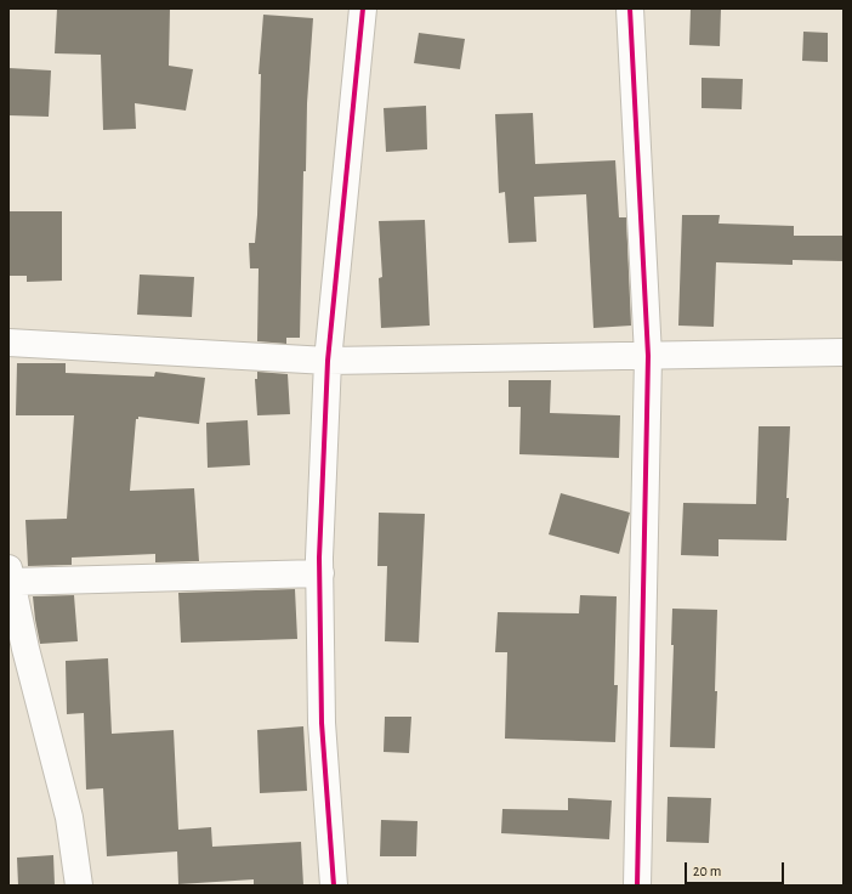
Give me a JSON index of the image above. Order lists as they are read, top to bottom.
{
  "scale_bar": "20 m"
}
